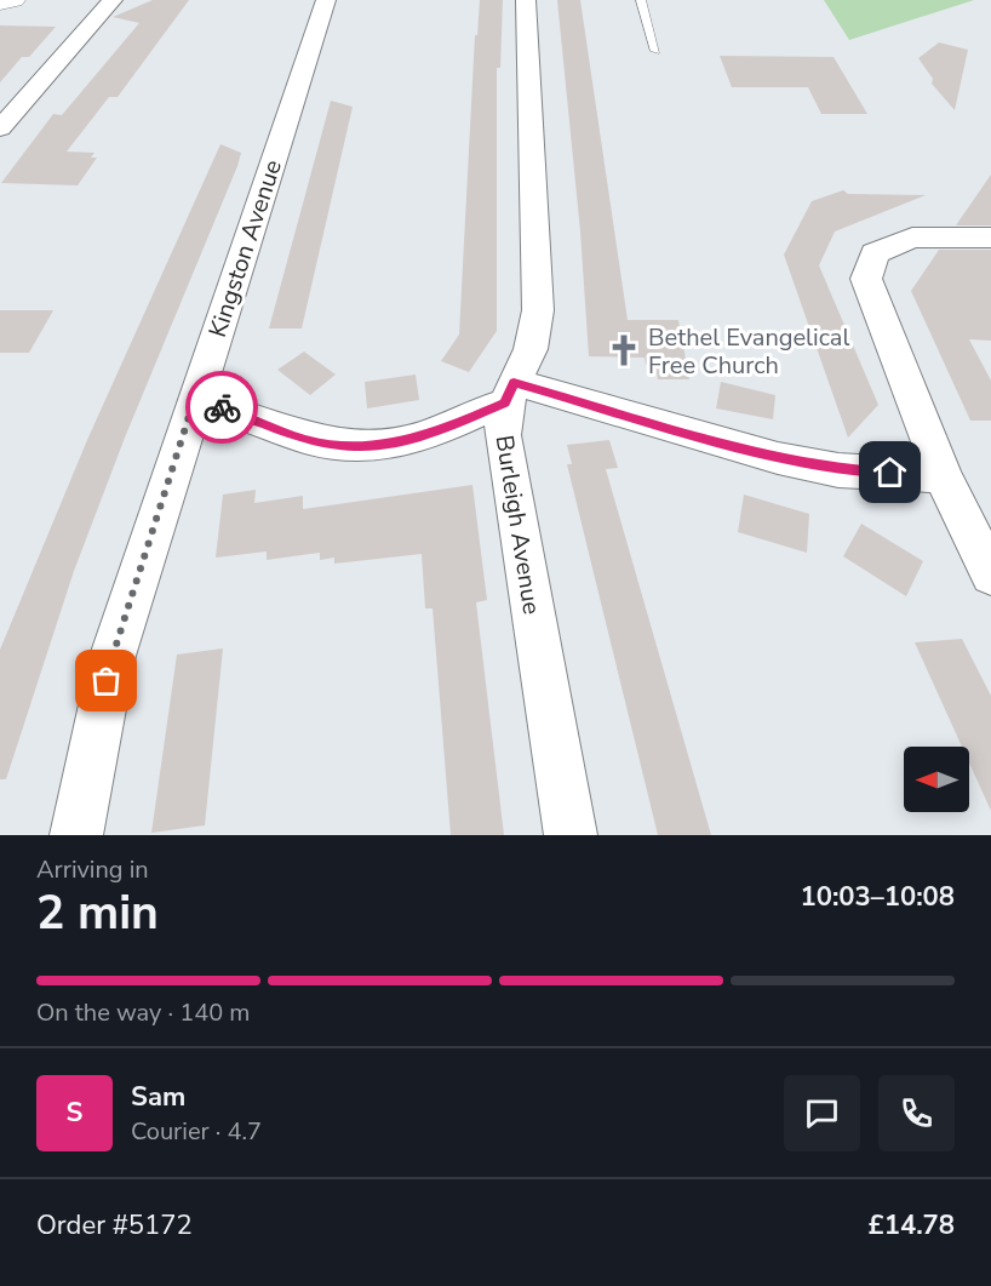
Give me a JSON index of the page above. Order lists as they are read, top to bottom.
{
  "streets": {
    "street": ["Kingston Avenue", "Burleigh Avenue"]
  },
  "places": {
    "church": ["Bethel Evangelical Free Church"]
  },
  "north": "left",
  "page": {
    "heading": ["2 min", "Arriving in", "10:03–10:08"],
    "panel": [
      "Sam",
      "Courier · 4.7",
      "Order #5172",
      "£14.78"
    ],
    "bar": "On the way · 140 m",
    "round": "S"
  }
}
